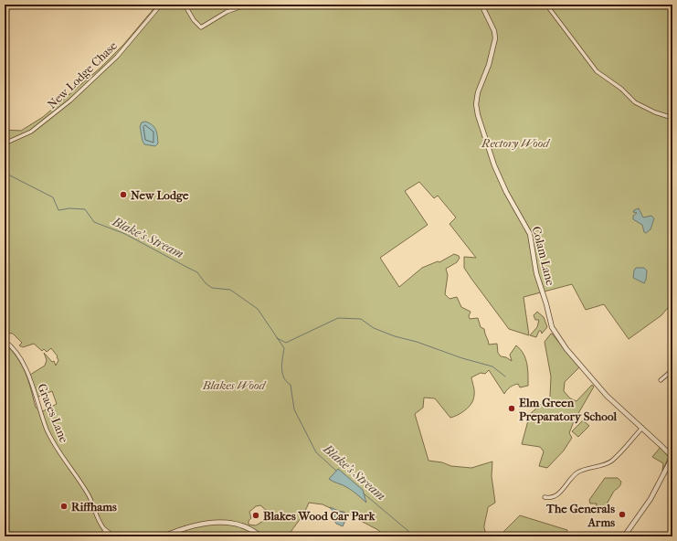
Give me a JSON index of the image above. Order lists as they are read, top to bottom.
{
  "streets": {
    "street": ["New Lodge Chase", "Colam Lane", "Graces Lane"]
  },
  "water": ["Blake's Stream"],
  "parks": ["Rectory Wood", "Blakes Wood"],
  "places": [
    "New Lodge",
    "Elm Green Preparatory School",
    "Riffhams",
    "The Generals Arms",
    "Blakes Wood Car Park"
  ]
}
